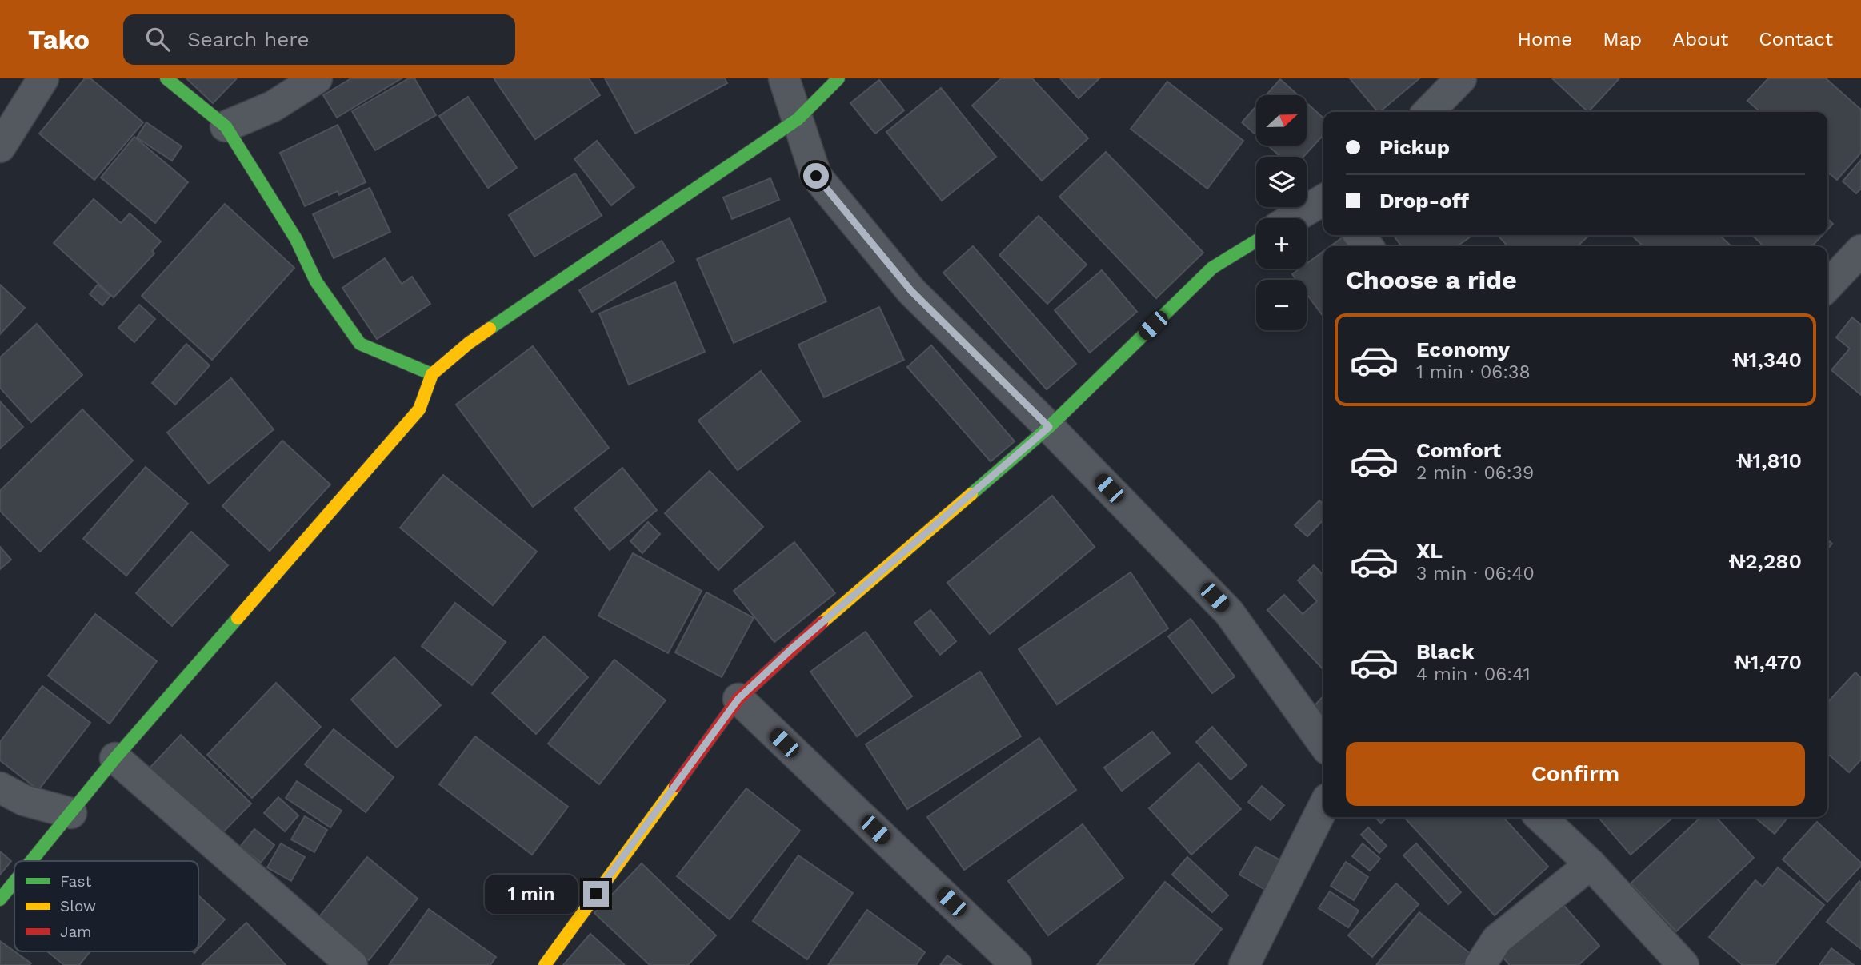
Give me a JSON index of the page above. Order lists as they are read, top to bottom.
{
  "legend": ["Fast", "Slow", "Jam"],
  "north": "right",
  "page": {
    "header": "Tako",
    "search": "Search here",
    "nav": [
      "Home",
      "Map",
      "About",
      "Contact"
    ],
    "map_buttons": ["+", "−"],
    "banner": ["Pickup", "Drop-off"],
    "heading": "Choose a ride",
    "list": [
      {
        "name": "Economy",
        "note": "1 min · 06:38",
        "value": "₦1,340"
      },
      {
        "name": "Comfort",
        "note": "2 min · 06:39",
        "value": "₦1,810"
      },
      {
        "name": "XL",
        "note": "3 min · 06:40",
        "value": "₦2,280"
      },
      {
        "name": "Black",
        "note": "4 min · 06:41",
        "value": "₦1,470"
      }
    ],
    "buttons": "Confirm",
    "bubble": "1 min"
  }
}
